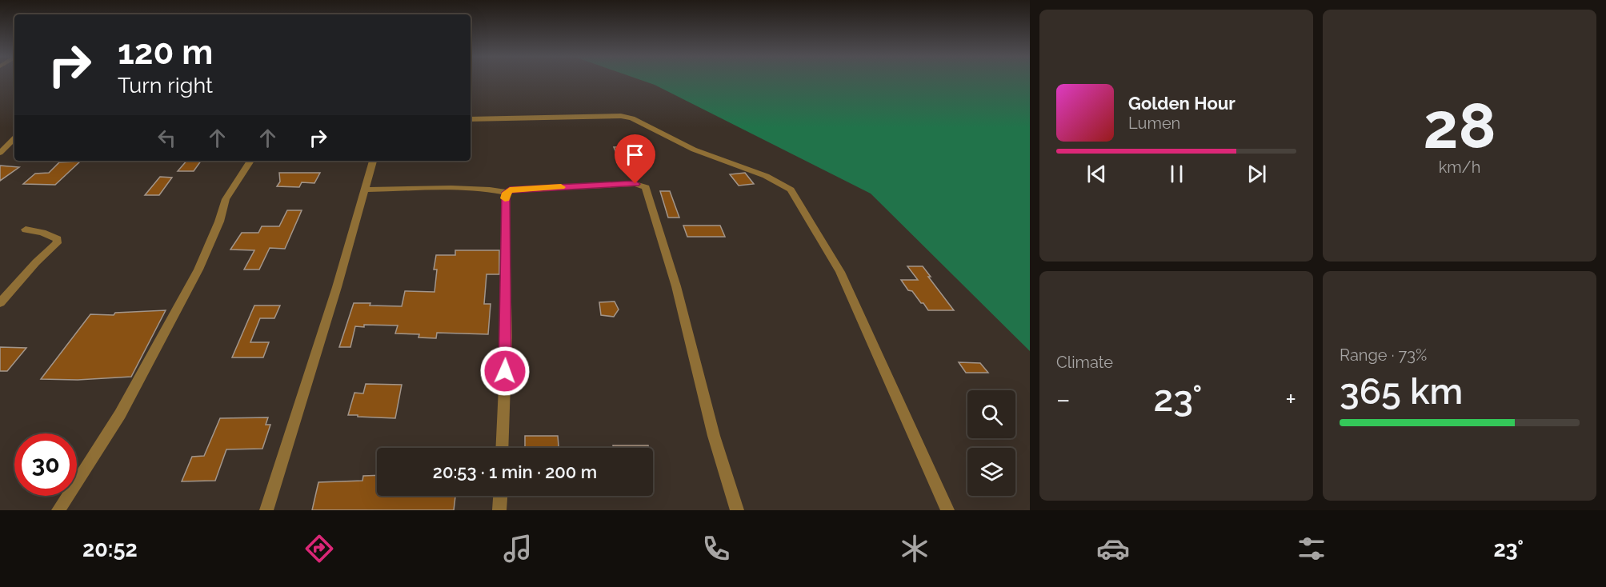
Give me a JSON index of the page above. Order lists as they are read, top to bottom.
{
  "page": {
    "tile": [
      ["28", "km/h"],
      "Climate",
      ["Range · 73%", "365 km"]
    ],
    "turn": ["120 m", "Turn right"],
    "song": ["Golden Hour", "Lumen"],
    "heat": ["−", "23°", "+"],
    "limit": "30",
    "trip": "20:53 · 1 min · 200 m",
    "tabs": ["20:52", "23°"]
  }
}
